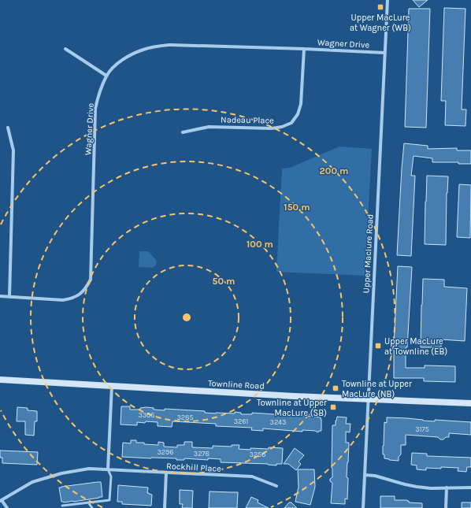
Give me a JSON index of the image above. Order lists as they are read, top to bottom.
{
  "streets": {
    "street": [
      "Wagner Drive",
      "Nadeau Place",
      "Upper Maclure Road",
      "Townline Road",
      "Rockhill Place"
    ]
  },
  "crossings": [
    ["Wagner Drive", "Nadeau Place"],
    ["Wagner Drive", "Upper Maclure Road"],
    ["Upper Maclure Road", "Townline Road"]
  ],
  "places": {
    "transit": [
      "Upper MacLure at Wagner (WB)",
      "Upper MacLure at Townline (EB)",
      "Townline at Upper MacLure (NB)",
      "Townline at Upper MacLure (SB)"
    ]
  },
  "house_numbers": [
    "3305",
    "3285",
    "3261",
    "3243",
    "3175",
    "3296",
    "3278",
    "3256"
  ],
  "rings": [
    "200 m",
    "150 m",
    "100 m",
    "50 m"
  ]
}
